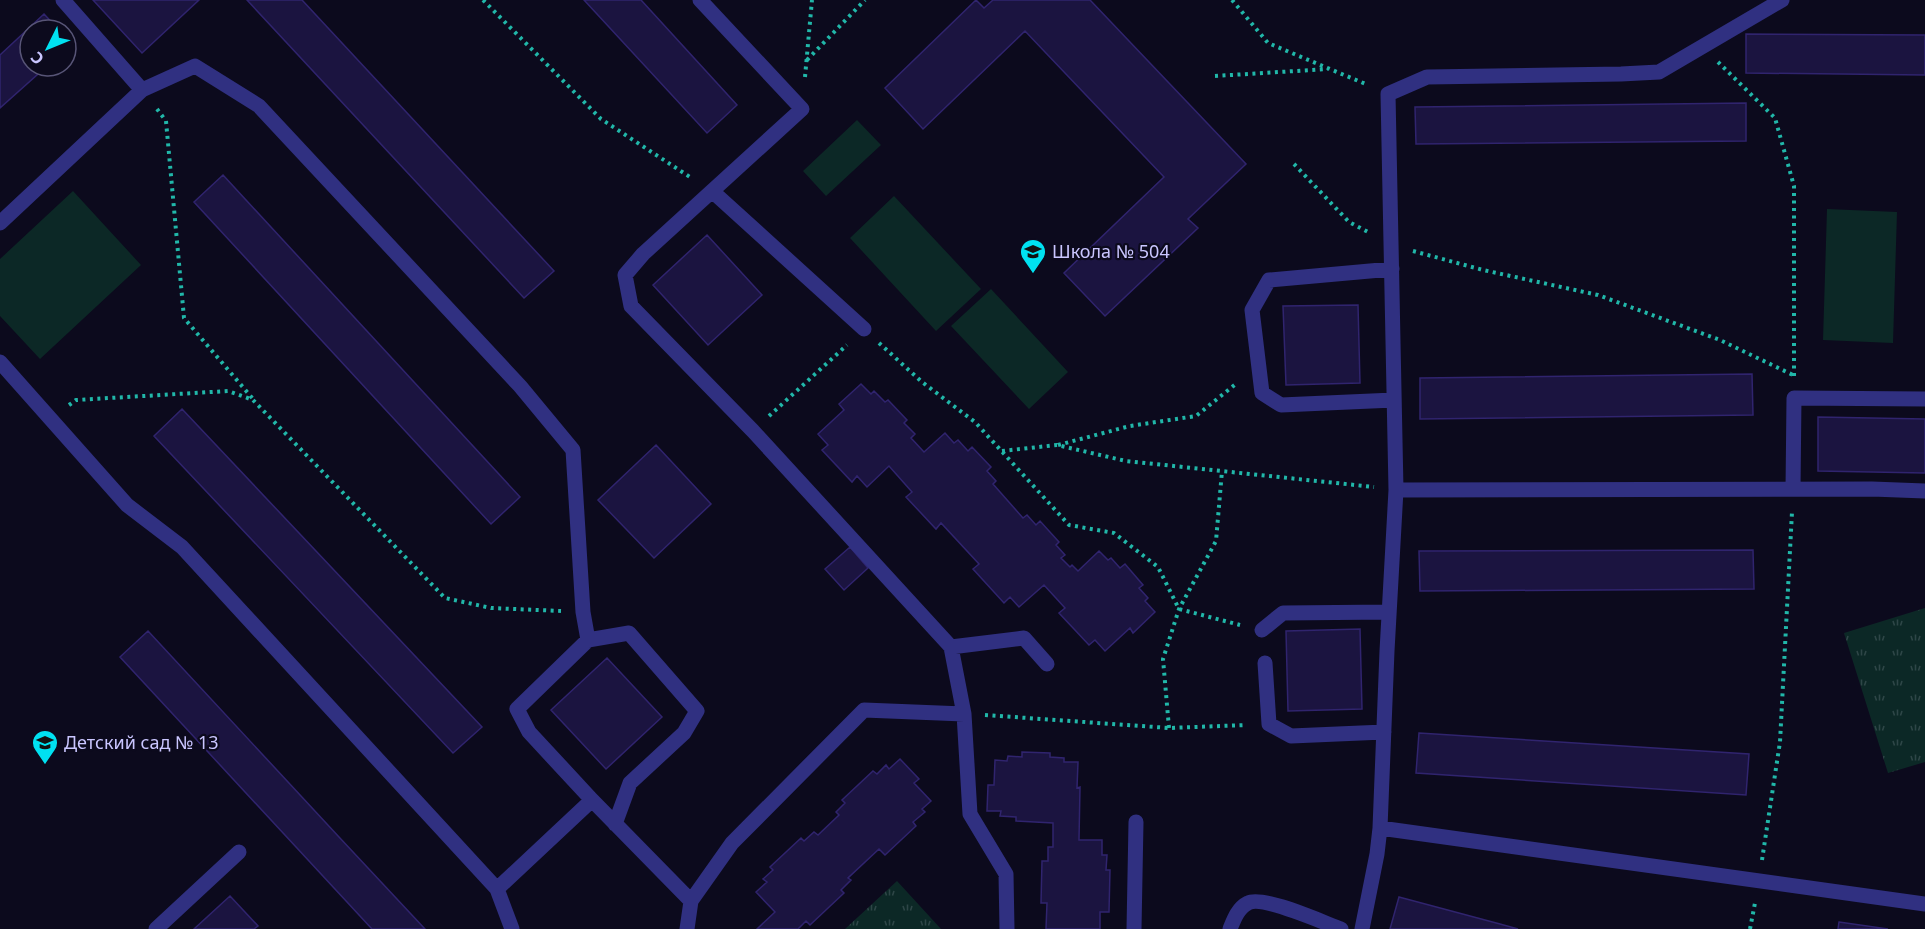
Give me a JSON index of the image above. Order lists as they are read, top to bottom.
{
  "places": {
    "school or university": ["Школа № 504", "Детский сад № 13"]
  },
  "north": "bottom left"
}
